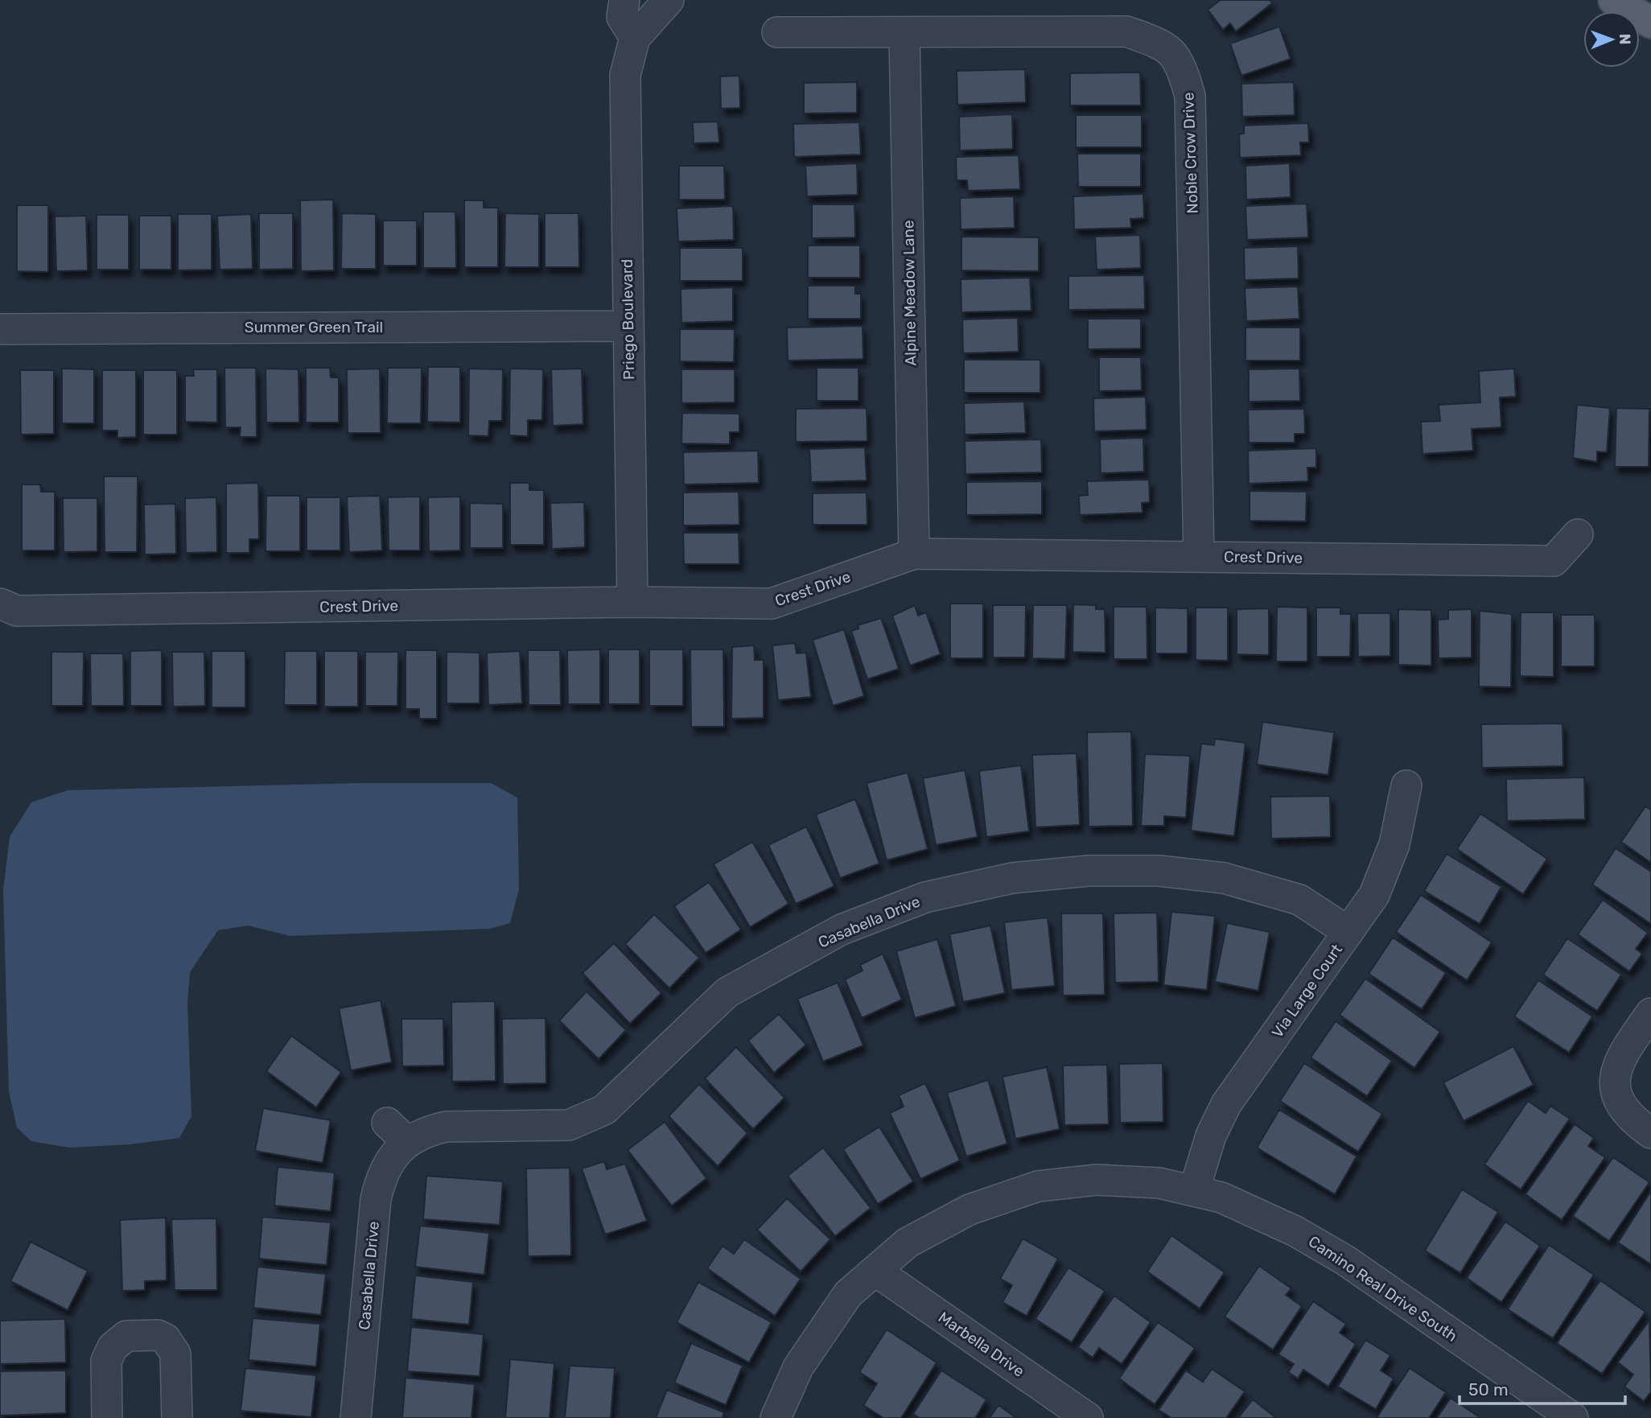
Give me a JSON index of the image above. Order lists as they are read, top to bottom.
{
  "streets": {
    "street": [
      "Noble Crow Drive",
      "Alpine Meadow Lane",
      "Priego Boulevard",
      "Summer Green Trail",
      "Crest Drive",
      "Casabella Drive",
      "Via Large Court",
      "Camino Real Drive South",
      "Marbella Drive"
    ]
  },
  "crossings": [
    ["Noble Crow Drive", "Alpine Meadow Lane"],
    ["Noble Crow Drive", "Crest Drive"],
    ["Alpine Meadow Lane", "Crest Drive"],
    ["Priego Boulevard", "Summer Green Trail"],
    ["Priego Boulevard", "Crest Drive"],
    ["Casabella Drive", "Via Large Court"],
    ["Via Large Court", "Camino Real Drive South"],
    ["Camino Real Drive South", "Marbella Drive"]
  ],
  "scale_bar": "50 m",
  "north": "right"
}
